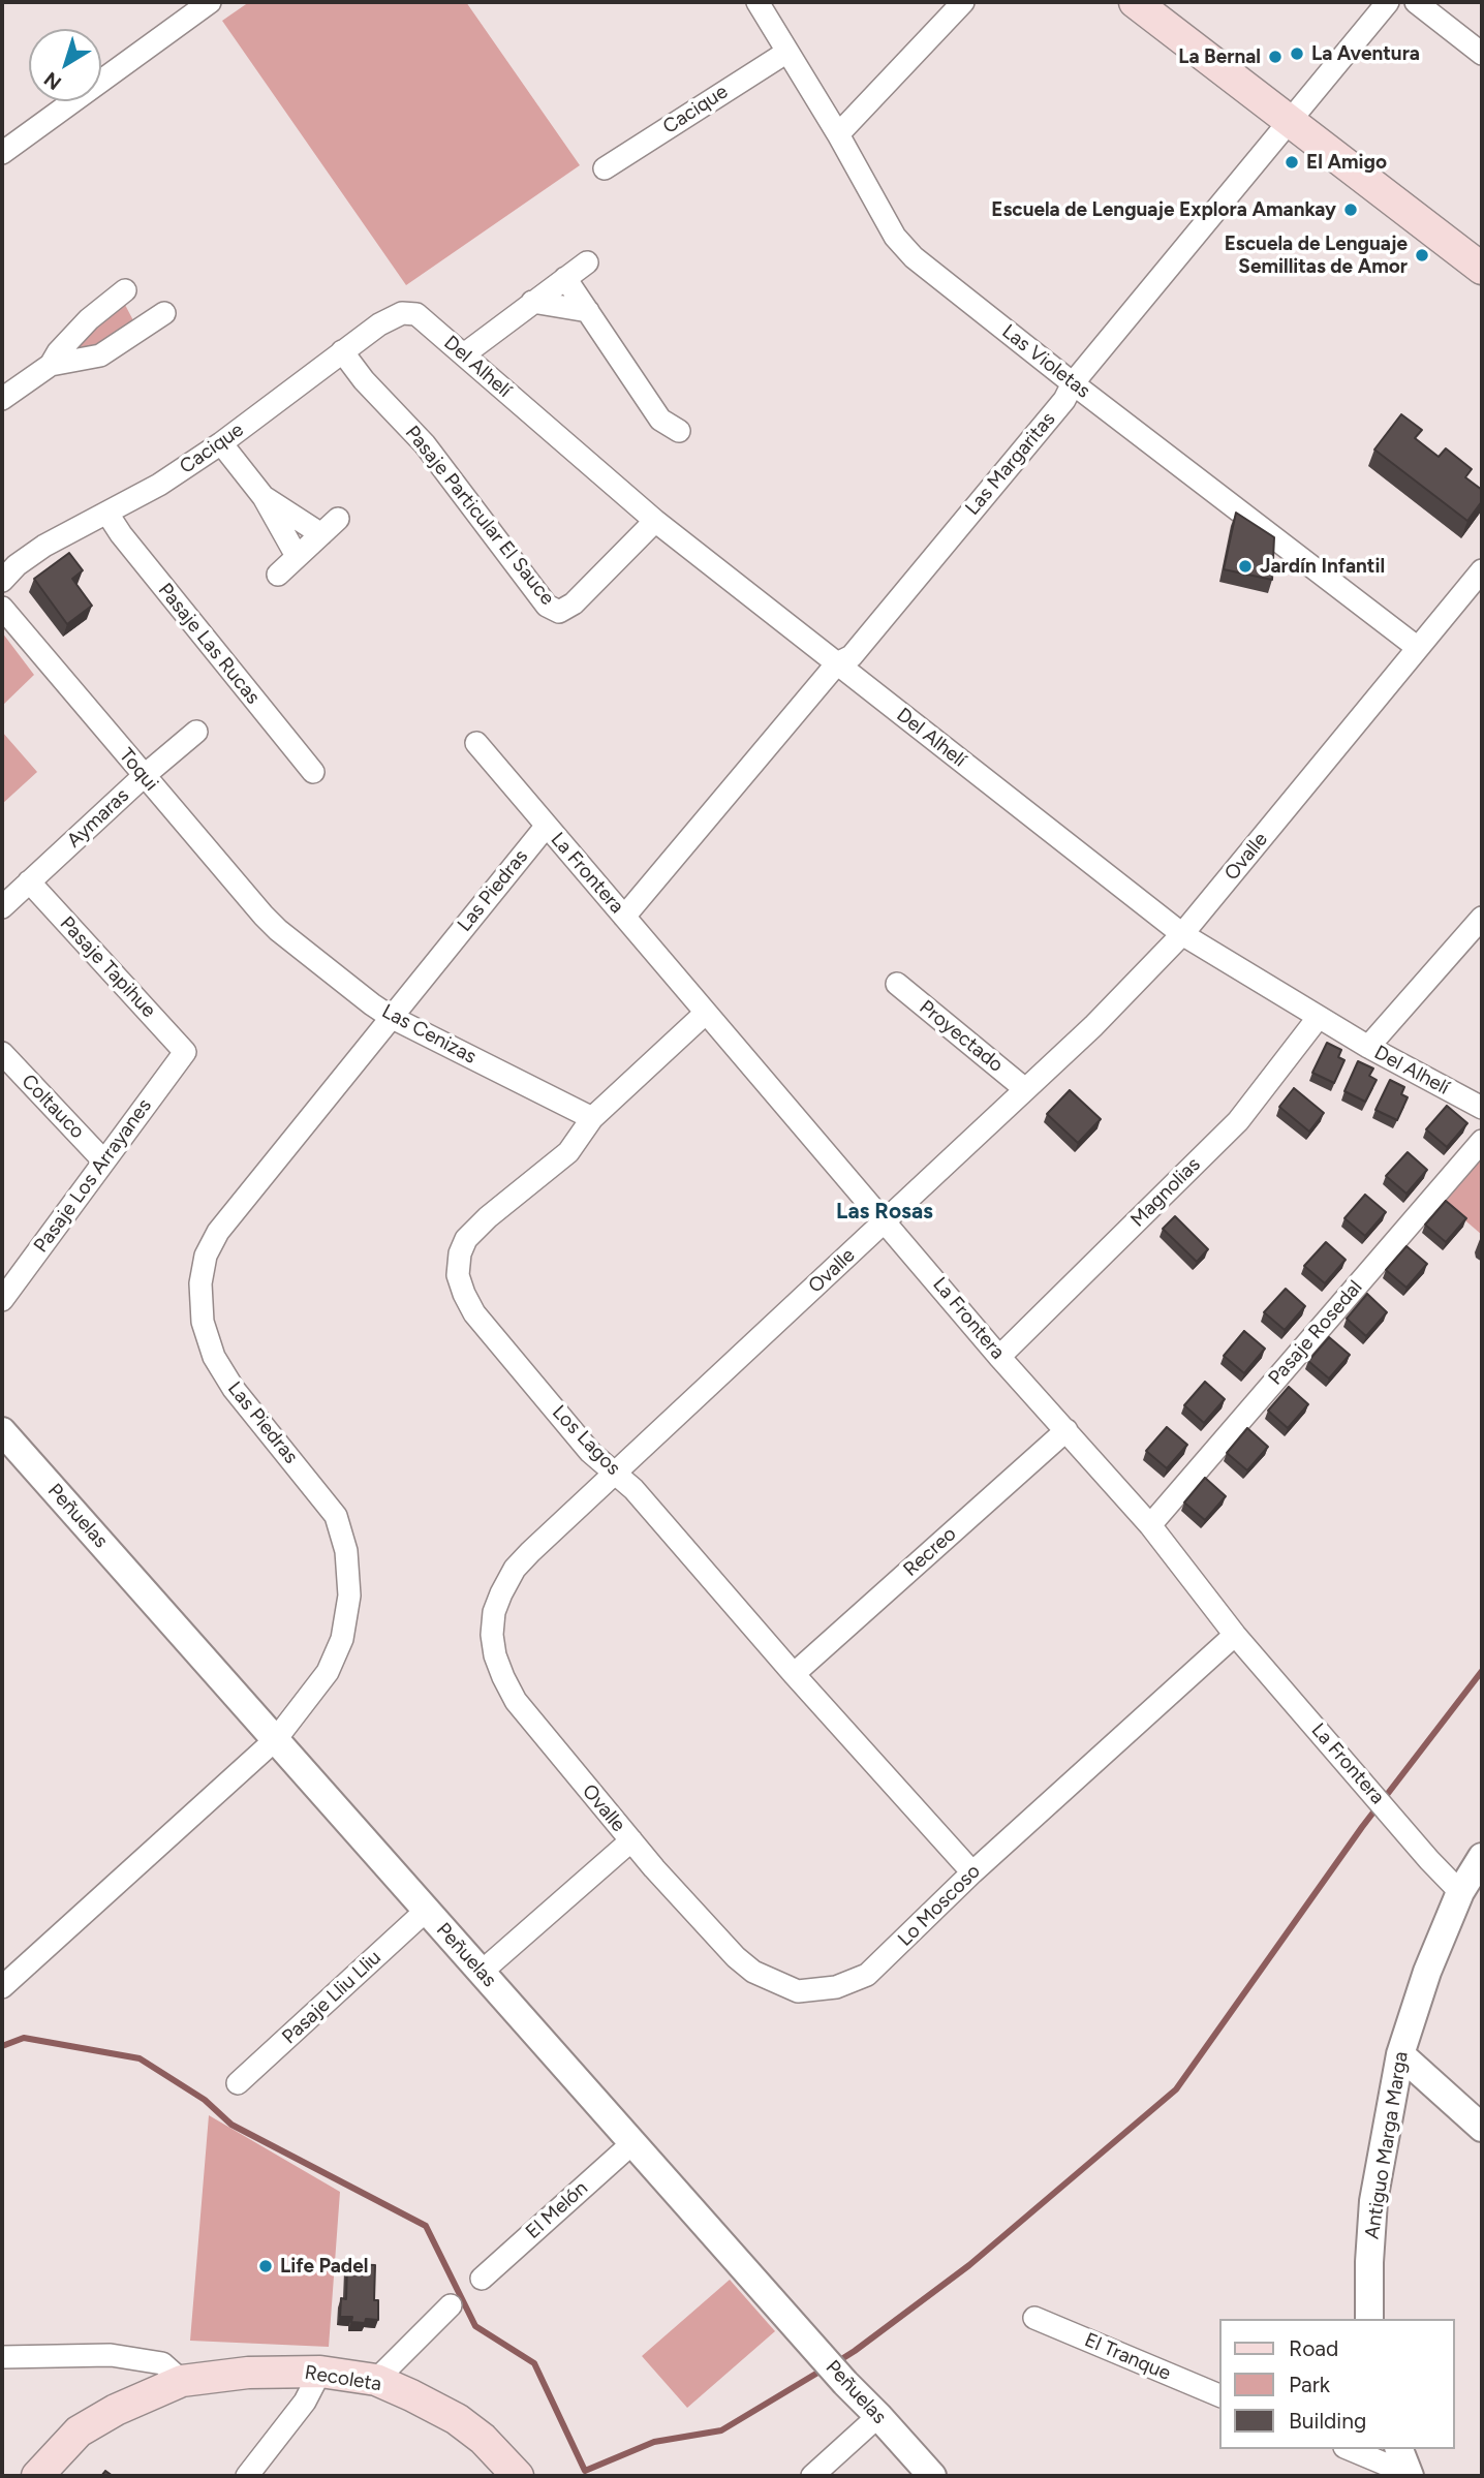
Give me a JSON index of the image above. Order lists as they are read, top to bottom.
{
  "streets": {
    "main road": ["Recoleta"],
    "street": [
      "Cacique",
      "Las Violetas",
      "Del Alhelí",
      "Las Margaritas",
      "Pasaje Particular El Sauce",
      "Pasaje Las Rucas",
      "Toqui",
      "Aymaras",
      "Ovalle",
      "La Frontera",
      "Las Piedras",
      "Pasaje Tapihue",
      "Las Cenizas",
      "Proyectado",
      "Coltauco",
      "Pasaje Los Arrayanes",
      "Magnolias",
      "Pasaje Rosedal",
      "Los Lagos",
      "Peñuelas",
      "Recreo",
      "Lo Moscoso",
      "Pasaje Lliu Lliu",
      "Antiguo Marga Marga",
      "El Melón",
      "El Tranque"
    ]
  },
  "crossings": [
    ["Cacique", "Las Violetas"],
    ["Cacique", "Del Alhelí"],
    ["Cacique", "Pasaje Particular El Sauce"],
    ["Cacique", "Pasaje Las Rucas"],
    ["Las Violetas", "Las Margaritas"],
    ["Las Violetas", "Ovalle"],
    ["Del Alhelí", "Las Margaritas"],
    ["Del Alhelí", "Pasaje Particular El Sauce"],
    ["Del Alhelí", "Ovalle"],
    ["Del Alhelí", "Magnolias"],
    ["Las Margaritas", "La Frontera"],
    ["Toqui", "Aymaras"],
    ["Toqui", "Las Cenizas"],
    ["Aymaras", "Pasaje Tapihue"],
    ["Ovalle", "La Frontera"],
    ["Ovalle", "Proyectado"],
    ["Ovalle", "Los Lagos"],
    ["Ovalle", "Peñuelas"],
    ["Ovalle", "Lo Moscoso"],
    ["La Frontera", "Las Piedras"],
    ["La Frontera", "Magnolias"],
    ["La Frontera", "Pasaje Rosedal"],
    ["La Frontera", "Los Lagos"],
    ["La Frontera", "Recreo"],
    ["La Frontera", "Lo Moscoso"],
    ["La Frontera", "Antiguo Marga Marga"],
    ["Las Piedras", "Las Cenizas"],
    ["Las Piedras", "Peñuelas"],
    ["Pasaje Tapihue", "Pasaje Los Arrayanes"],
    ["Las Cenizas", "Los Lagos"],
    ["Coltauco", "Pasaje Los Arrayanes"],
    ["Los Lagos", "Recreo"],
    ["Los Lagos", "Lo Moscoso"],
    ["Peñuelas", "Pasaje Lliu Lliu"],
    ["Peñuelas", "El Melón"]
  ],
  "districts": ["Las Rosas"],
  "places": [
    "La Aventura",
    "La Bernal",
    "El Amigo",
    "Escuela de Lenguaje Explora Amankay",
    "Escuela de Lenguaje Semillitas de Amor",
    "Jardín Infantil",
    "Life Padel"
  ],
  "legend": ["Road", "Park", "Building"],
  "north": "bottom left"
}
